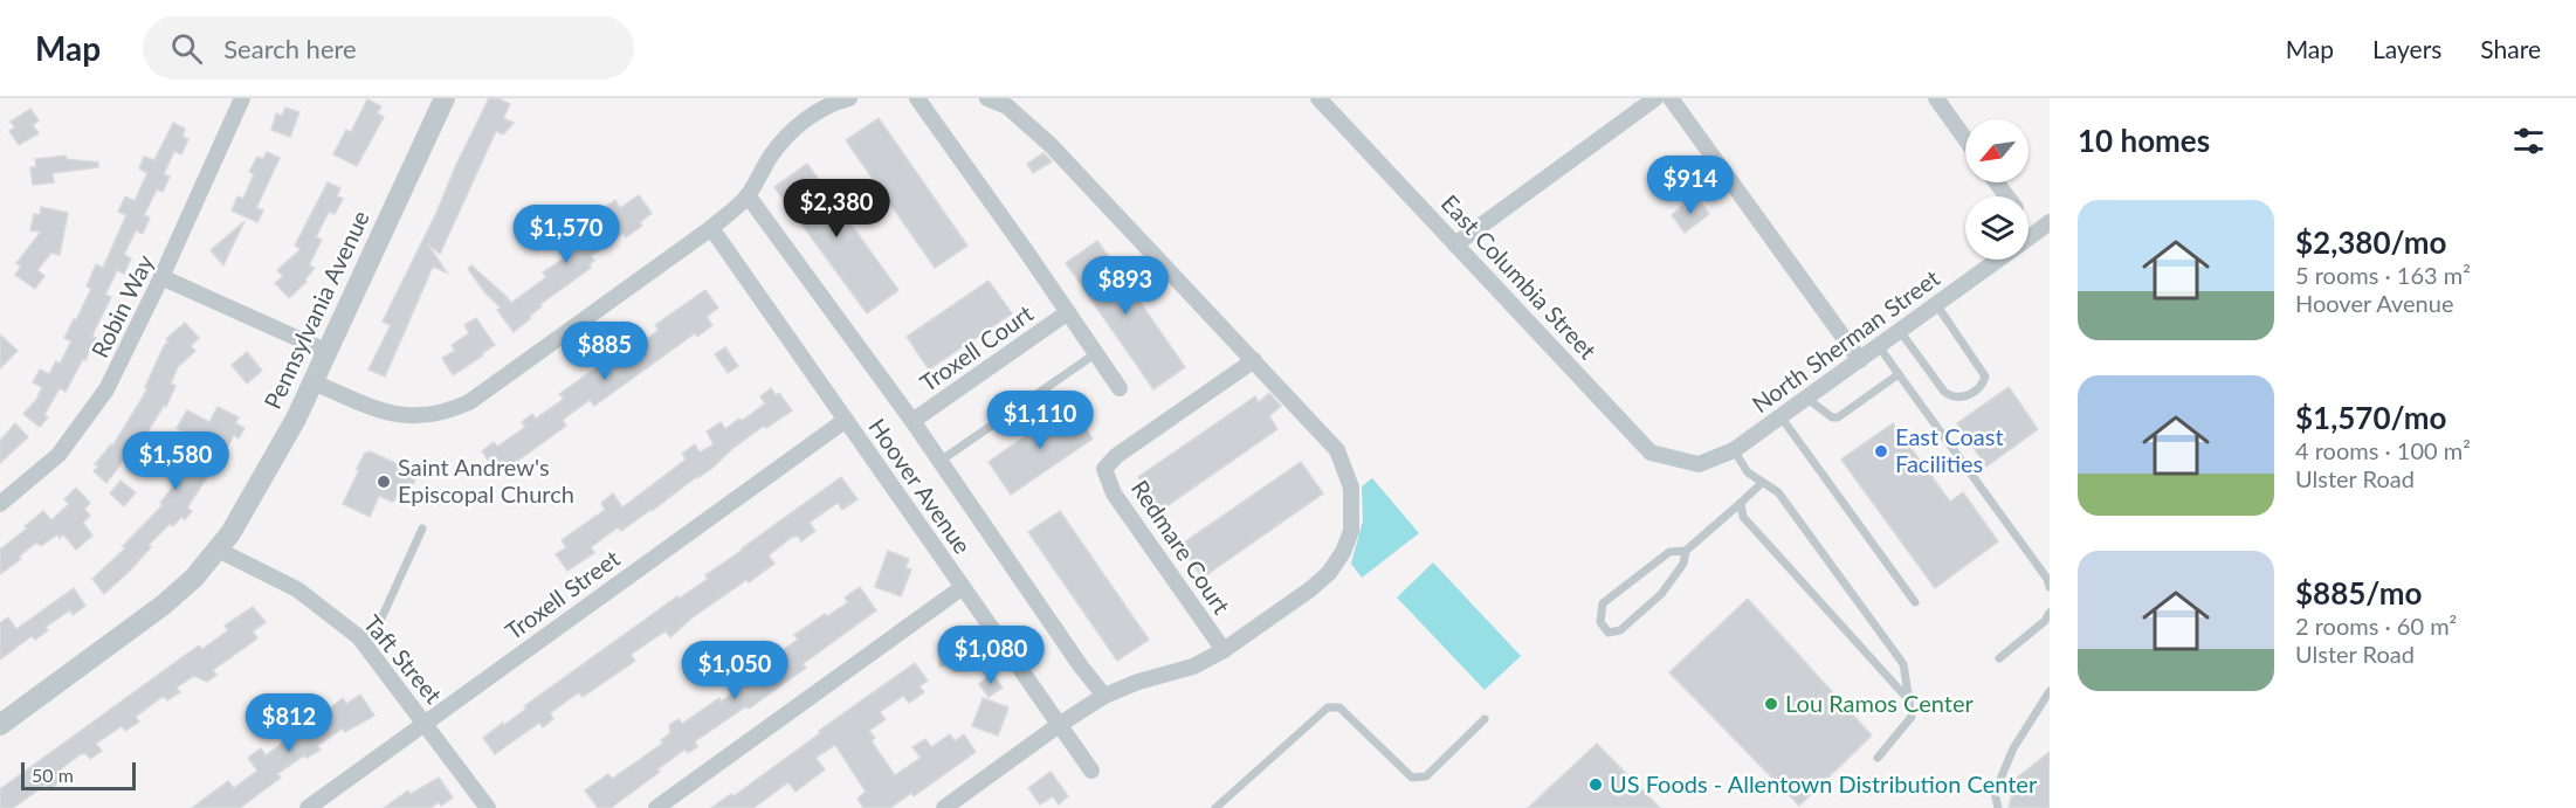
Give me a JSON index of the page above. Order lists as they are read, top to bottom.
{
  "streets": {
    "street": [
      "East Columbia Street",
      "Robin Way",
      "Pennsylvania Avenue",
      "North Sherman Street",
      "Troxell Court",
      "Hoover Avenue",
      "Redmare Court",
      "Troxell Street",
      "Taft Street"
    ]
  },
  "crossings": [
    ["East Columbia Street", "North Sherman Street"],
    ["Pennsylvania Avenue", "Taft Street"],
    ["Troxell Court", "Hoover Avenue"],
    ["Hoover Avenue", "Troxell Street"],
    ["Troxell Street", "Taft Street"]
  ],
  "places": [
    "East Coast Facilities",
    "Saint Andrew's Episcopal Church",
    "Lou Ramos Center",
    "US Foods - Allentown Distribution Center"
  ],
  "scale_bar": "50 m",
  "north": "bottom left",
  "page": {
    "header": "Map",
    "search": "Search here",
    "nav": ["Map", "Layers", "Share"],
    "heading": "10 homes",
    "price": [
      "$914",
      "$2,380",
      "$1,570",
      "$893",
      "$885",
      "$1,110",
      "$1,580",
      "$1,080",
      "$1,050",
      "$812"
    ],
    "list": [
      {
        "name": "$2,380/mo",
        "note": "5 rooms · 163 m² · Hoover Avenue"
      },
      {
        "name": "$1,570/mo",
        "note": "4 rooms · 100 m² · Ulster Road"
      },
      {
        "name": "$885/mo",
        "note": "2 rooms · 60 m² · Ulster Road"
      }
    ],
    "scale": "50 m"
  }
}
